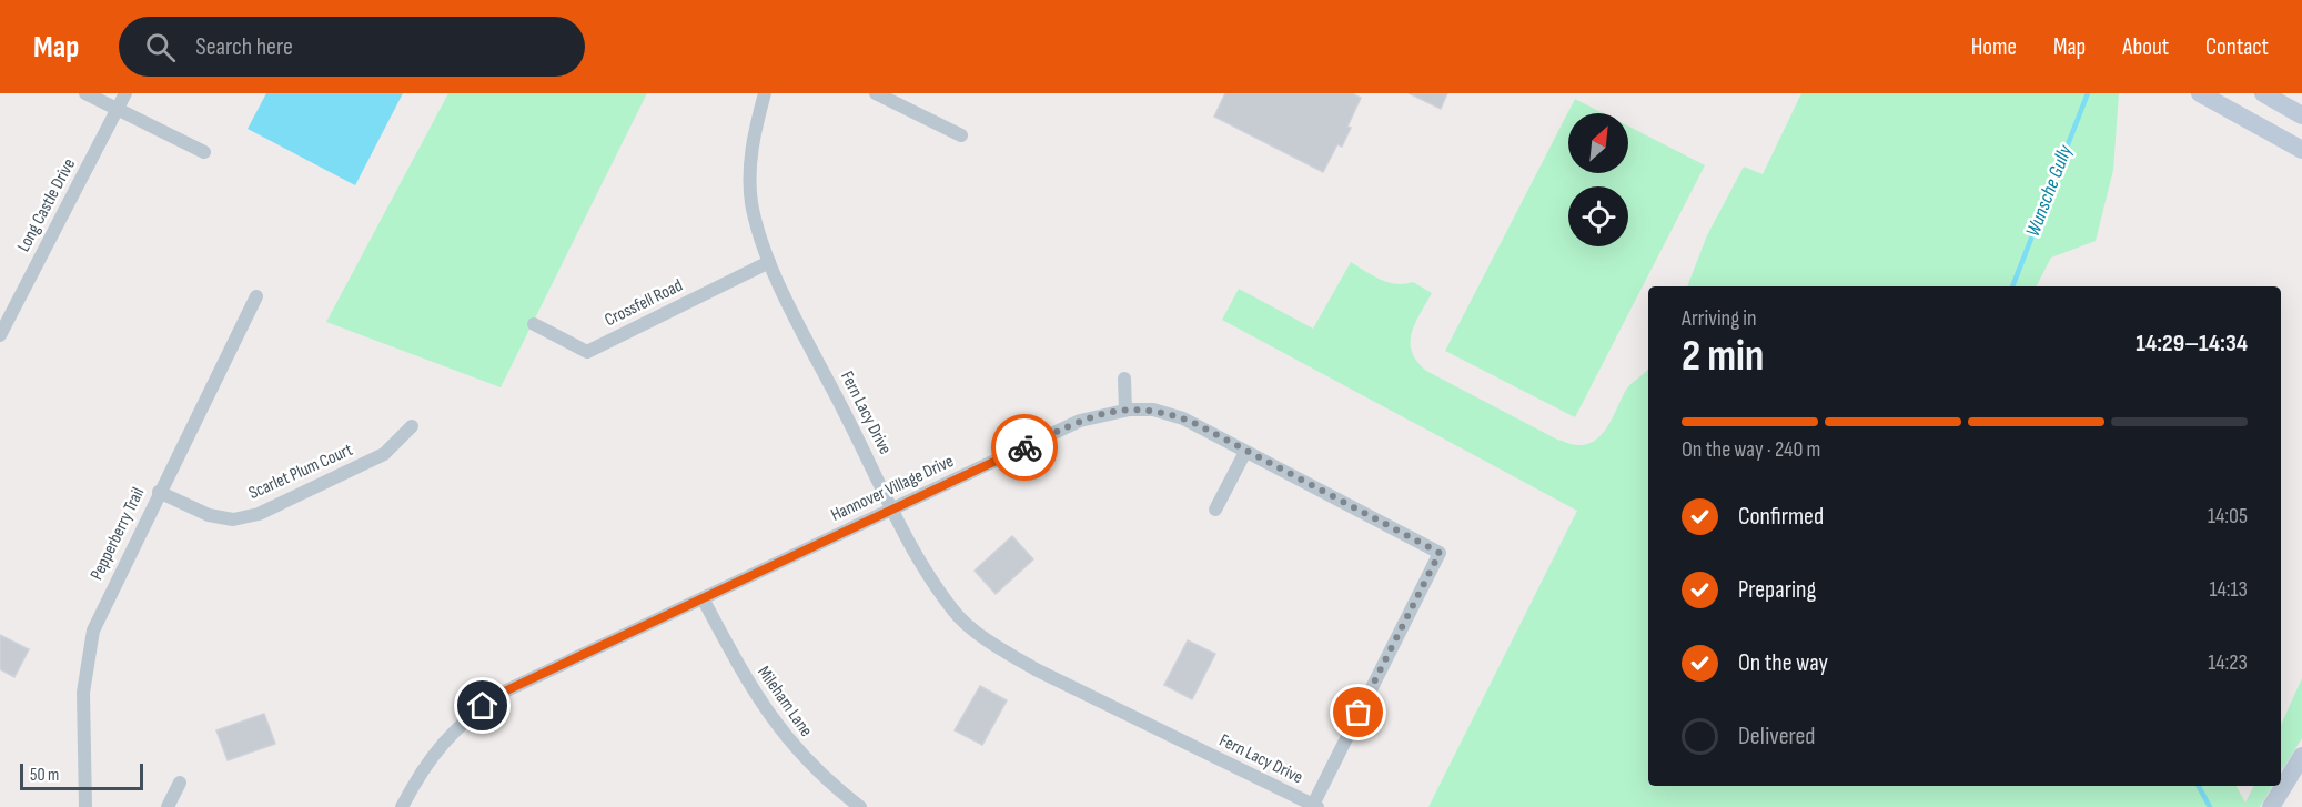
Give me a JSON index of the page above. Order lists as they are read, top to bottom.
{
  "streets": {
    "street": [
      "Long Castle Drive",
      "Crossfell Road",
      "Fern Lacy Drive",
      "Scarlet Plum Court",
      "Hannover Village Drive",
      "Pepperberry Trail",
      "Mileham Lane"
    ]
  },
  "crossings": [
    ["Crossfell Road", "Fern Lacy Drive"],
    ["Fern Lacy Drive", "Hannover Village Drive"],
    ["Scarlet Plum Court", "Pepperberry Trail"],
    ["Hannover Village Drive", "Mileham Lane"]
  ],
  "water": ["Wunsche Gully"],
  "scale_bar": "50 m",
  "north": "top right",
  "page": {
    "header": "Map",
    "search": "Search here",
    "nav": [
      "Home",
      "Map",
      "About",
      "Contact"
    ],
    "heading": ["2 min", "Arriving in", "14:29–14:34"],
    "bar": "On the way · 240 m",
    "list": [
      ["Confirmed", "14:05"],
      ["Preparing", "14:13"],
      ["On the way", "14:23"],
      "Delivered"
    ],
    "scale": "50 m"
  }
}
